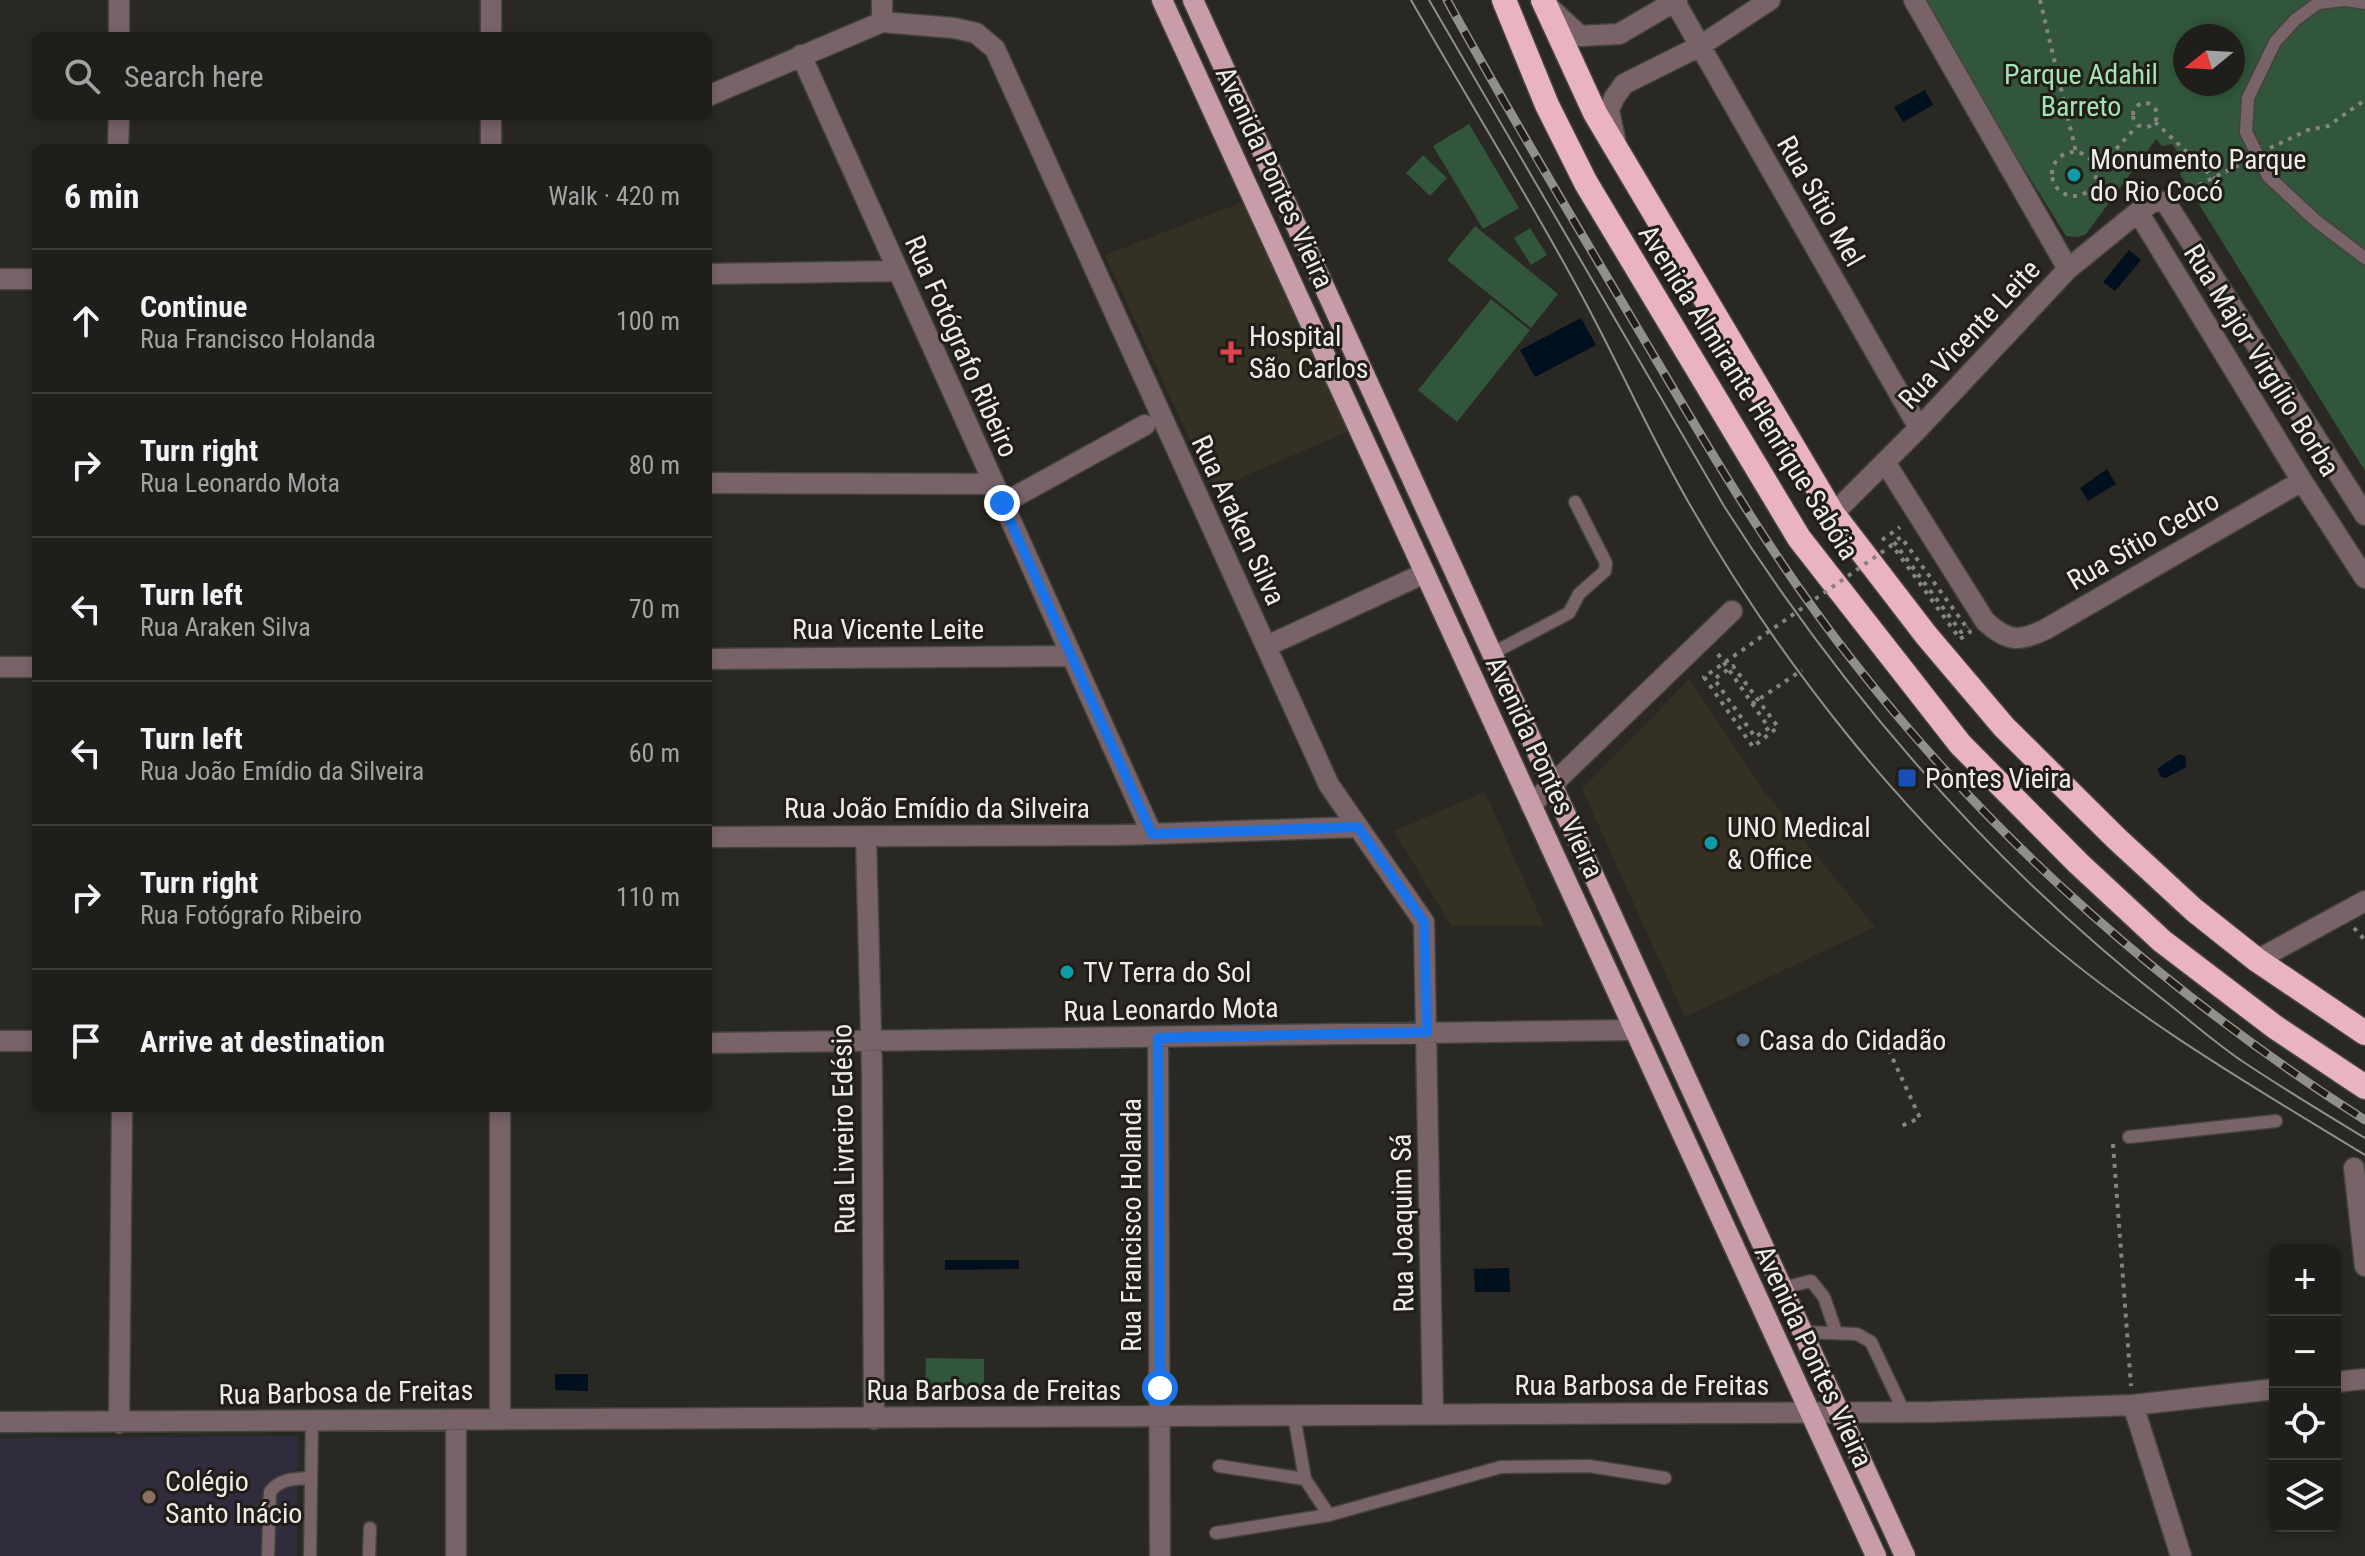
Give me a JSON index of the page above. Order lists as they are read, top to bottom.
{
  "streets": {
    "highway": ["Avenida Almirante Henrique Sabóia"],
    "main road": ["Avenida Pontes Vieira"],
    "street": [
      "Rua Sítio Mel",
      "Rua Vicente Leite",
      "Rua Fotógrafo Ribeiro",
      "Rua Major Virgílio Borba",
      "Rua Araken Silva",
      "Rua Sítio Cedro",
      "Rua João Emídio da Silveira",
      "Rua Leonardo Mota",
      "Rua Livreiro Edésio",
      "Rua Joaquim Sá",
      "Rua Francisco Holanda",
      "Rua Barbosa de Freitas"
    ]
  },
  "crossings": [
    ["Avenida Pontes Vieira", "Rua Leonardo Mota"],
    ["Avenida Pontes Vieira", "Rua Barbosa de Freitas"],
    ["Rua Sítio Mel", "Rua Vicente Leite"],
    ["Rua Vicente Leite", "Rua Fotógrafo Ribeiro"],
    ["Rua Vicente Leite", "Rua Major Virgílio Borba"],
    ["Rua Vicente Leite", "Avenida Almirante Henrique Sabóia"],
    ["Rua Vicente Leite", "Rua Sítio Cedro"],
    ["Rua Fotógrafo Ribeiro", "Rua João Emídio da Silveira"],
    ["Rua Major Virgílio Borba", "Rua Sítio Cedro"],
    ["Rua Araken Silva", "Rua João Emídio da Silveira"],
    ["Rua Araken Silva", "Rua Leonardo Mota"],
    ["Rua Araken Silva", "Rua Joaquim Sá"],
    ["Rua João Emídio da Silveira", "Rua Livreiro Edésio"],
    ["Rua Leonardo Mota", "Rua Livreiro Edésio"],
    ["Rua Leonardo Mota", "Rua Joaquim Sá"],
    ["Rua Leonardo Mota", "Rua Francisco Holanda"],
    ["Rua Livreiro Edésio", "Rua Barbosa de Freitas"],
    ["Rua Joaquim Sá", "Rua Barbosa de Freitas"],
    ["Rua Francisco Holanda", "Rua Barbosa de Freitas"]
  ],
  "parks": ["Parque Adahil Barreto"],
  "places": {
    "other": [
      "Monumento Parque do Rio Cocó",
      "UNO Medical & Office",
      "TV Terra do Sol",
      "Casa do Cidadão",
      "Colégio Santo Inácio"
    ],
    "health": ["Hospital São Carlos"],
    "transit": ["Pontes Vieira"]
  },
  "north": "left",
  "page": {
    "search": "Search here",
    "heading": ["6 min", "Walk · 420 m"],
    "list": [
      ["Continue", "Rua Francisco Holanda", "100 m"],
      ["Turn right", "Rua Leonardo Mota", "80 m"],
      ["Turn left", "Rua Araken Silva", "70 m"],
      ["Turn left", "Rua João Emídio da Silveira", "60 m"],
      ["Turn right", "Rua Fotógrafo Ribeiro", "110 m"],
      "Arrive at destination"
    ],
    "map_buttons": ["+", "−"]
  }
}
